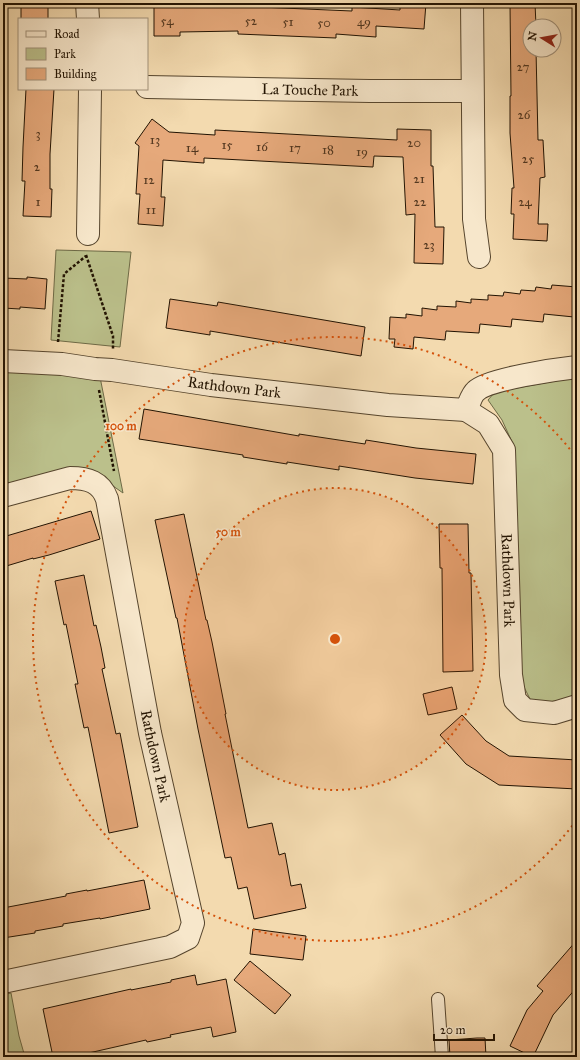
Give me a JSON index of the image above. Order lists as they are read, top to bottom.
{
  "streets": {
    "street": ["La Touche Park", "Rathdown Park"]
  },
  "house_numbers": [
    "54",
    "52",
    "51",
    "49",
    "50",
    "27",
    "26",
    "3",
    "13",
    "20",
    "15",
    "16",
    "14",
    "17",
    "18",
    "19",
    "25",
    "2",
    "21",
    "12",
    "1",
    "22",
    "24",
    "11",
    "23"
  ],
  "legend": ["Road", "Park", "Building"],
  "scale_bar": "20 m",
  "north": "left",
  "rings": ["100 m", "50 m"]
}
